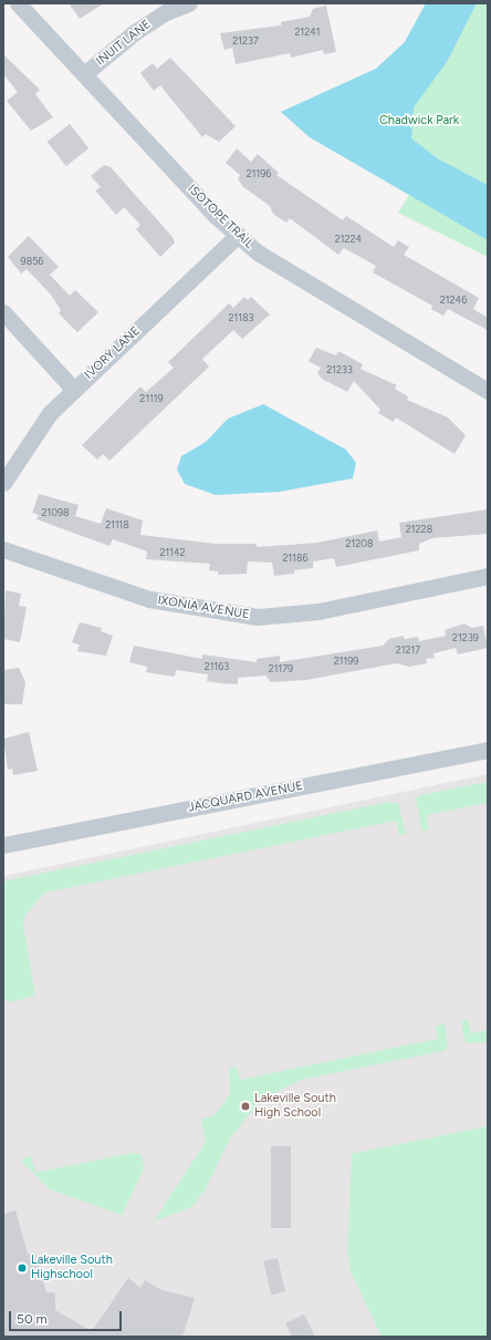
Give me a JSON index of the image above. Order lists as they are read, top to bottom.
{
  "streets": {
    "street": [
      "INUIT LANE",
      "ISOTOPE TRAIL",
      "IVORY LANE",
      "IXONIA AVENUE",
      "JACQUARD AVENUE"
    ]
  },
  "crossings": [
    ["INUIT LANE", "ISOTOPE TRAIL"],
    ["ISOTOPE TRAIL", "IVORY LANE"]
  ],
  "parks": ["Chadwick Park"],
  "places": ["Lakeville South High School", "Lakeville South Highschool"],
  "house_numbers": [
    "21241",
    "21237",
    "21196",
    "21224",
    "9856",
    "21246",
    "21183",
    "21233",
    "21119",
    "21098",
    "21118",
    "21228",
    "21208",
    "21142",
    "21186",
    "21239",
    "21217",
    "21199",
    "21163",
    "21179"
  ],
  "scale_bar": "50 m"
}
